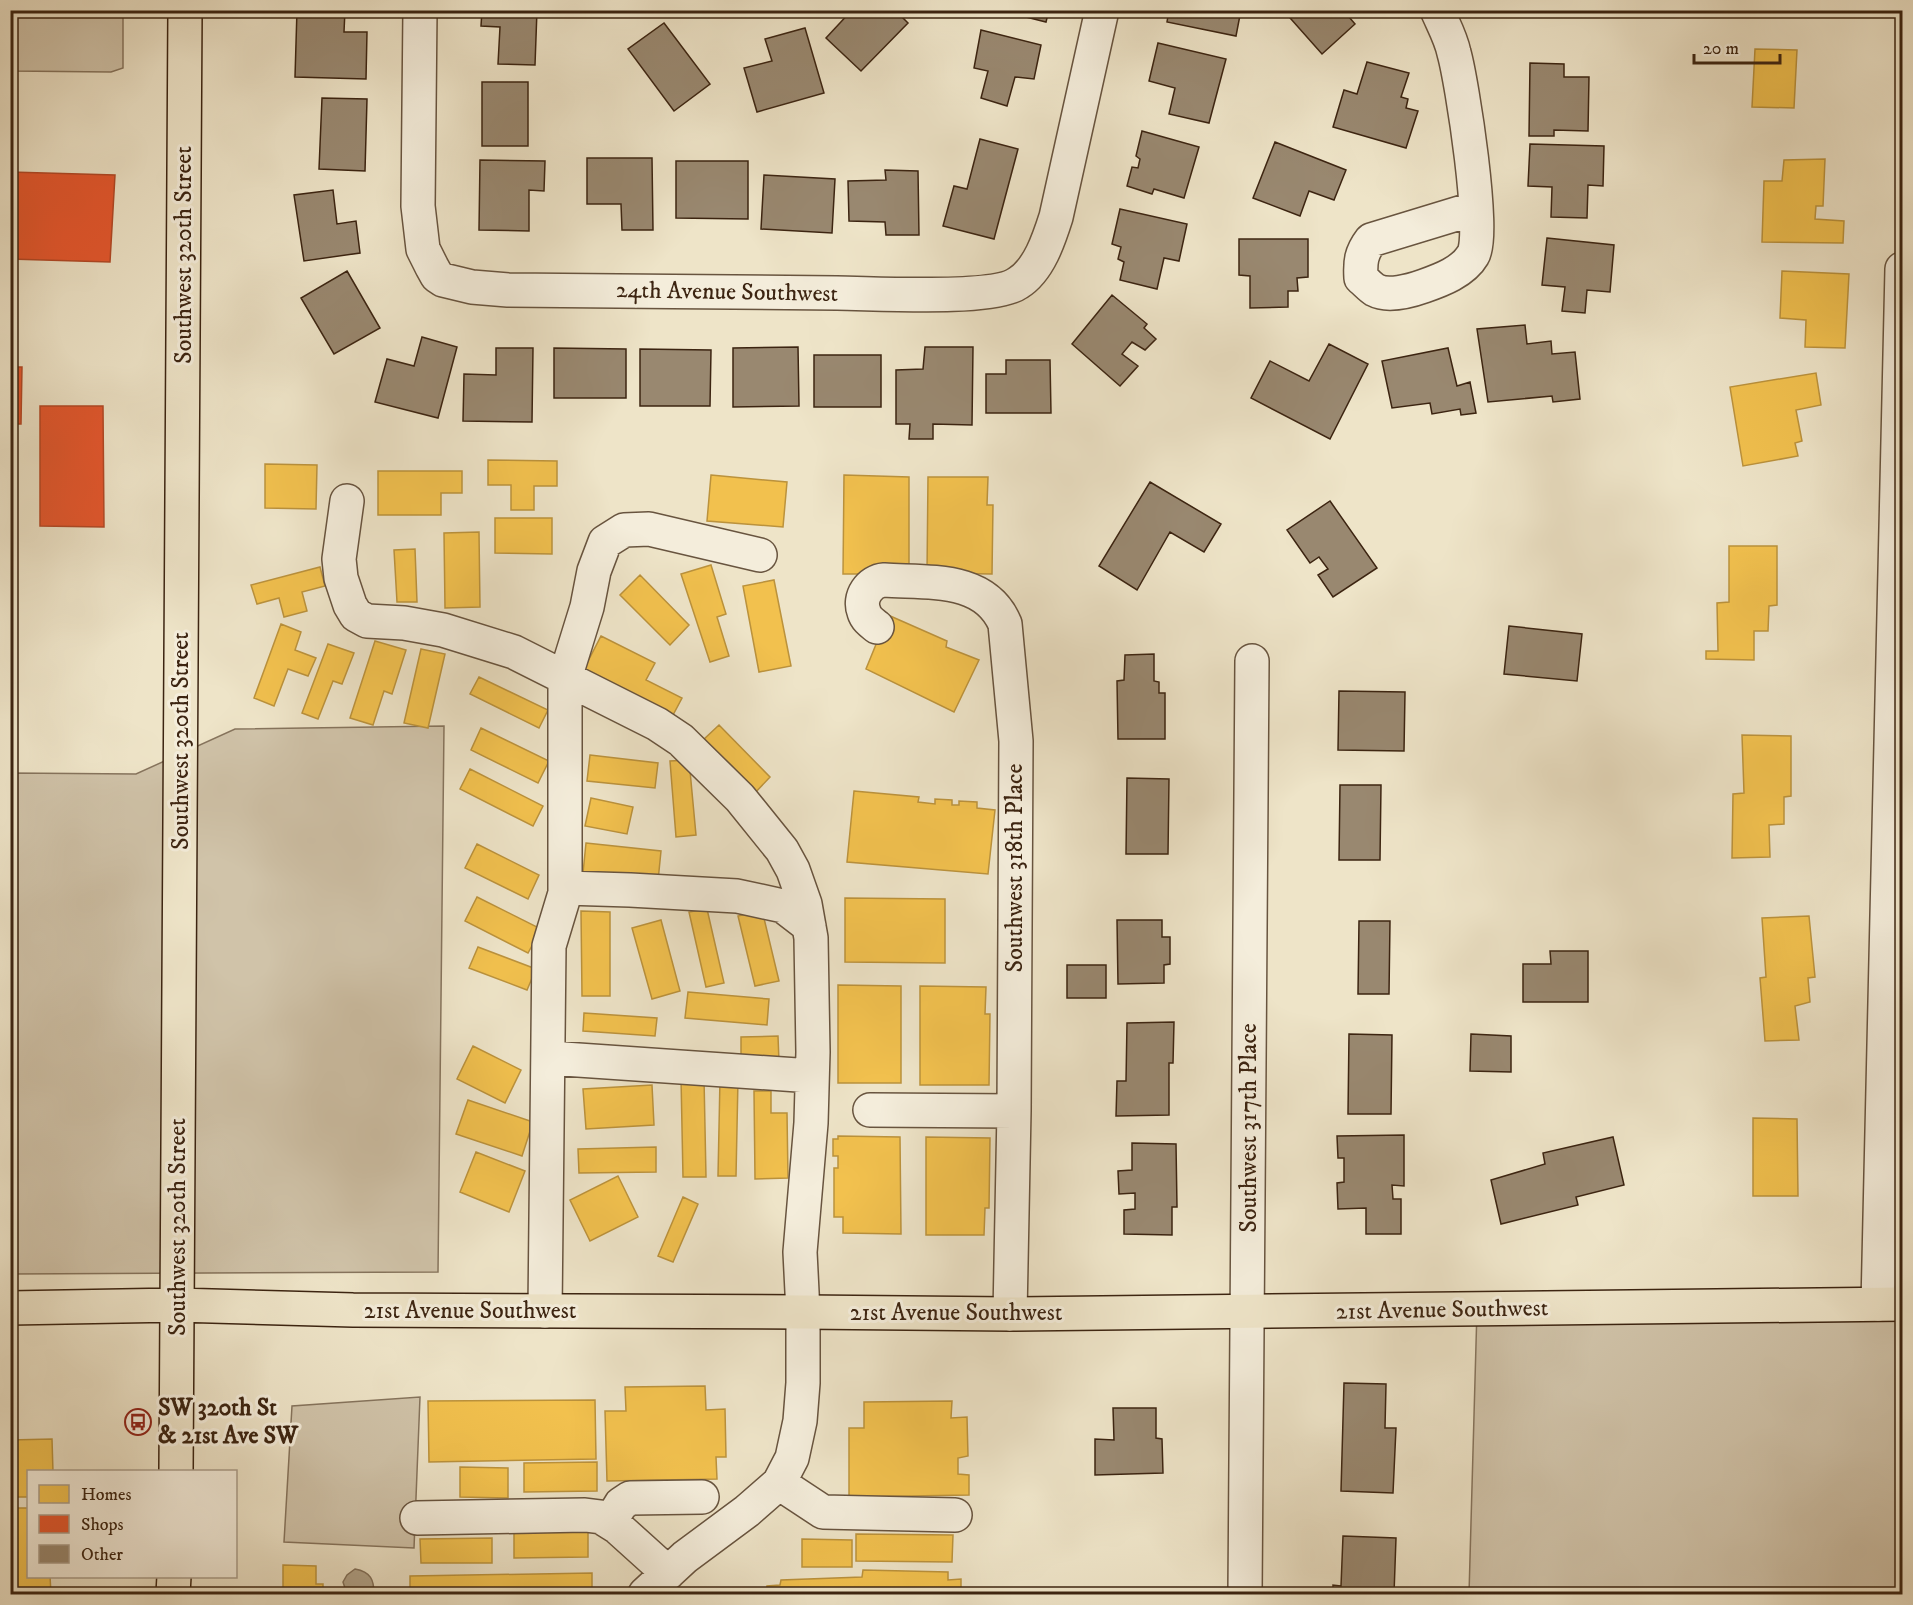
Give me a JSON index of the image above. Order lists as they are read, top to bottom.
{
  "streets": {
    "main road": ["Southwest 320th Street", "21st Avenue Southwest"],
    "street": ["24th Avenue Southwest", "Southwest 318th Place", "Southwest 317th Place"]
  },
  "crossings": [
    ["Southwest 320th Street", "21st Avenue Southwest"],
    ["Southwest 318th Place", "21st Avenue Southwest"],
    ["Southwest 317th Place", "21st Avenue Southwest"]
  ],
  "places": {
    "bus stop": ["SW 320th St & 21st Ave SW"]
  },
  "legend": ["Homes", "Shops", "Other"],
  "scale_bar": "20 m"
}
